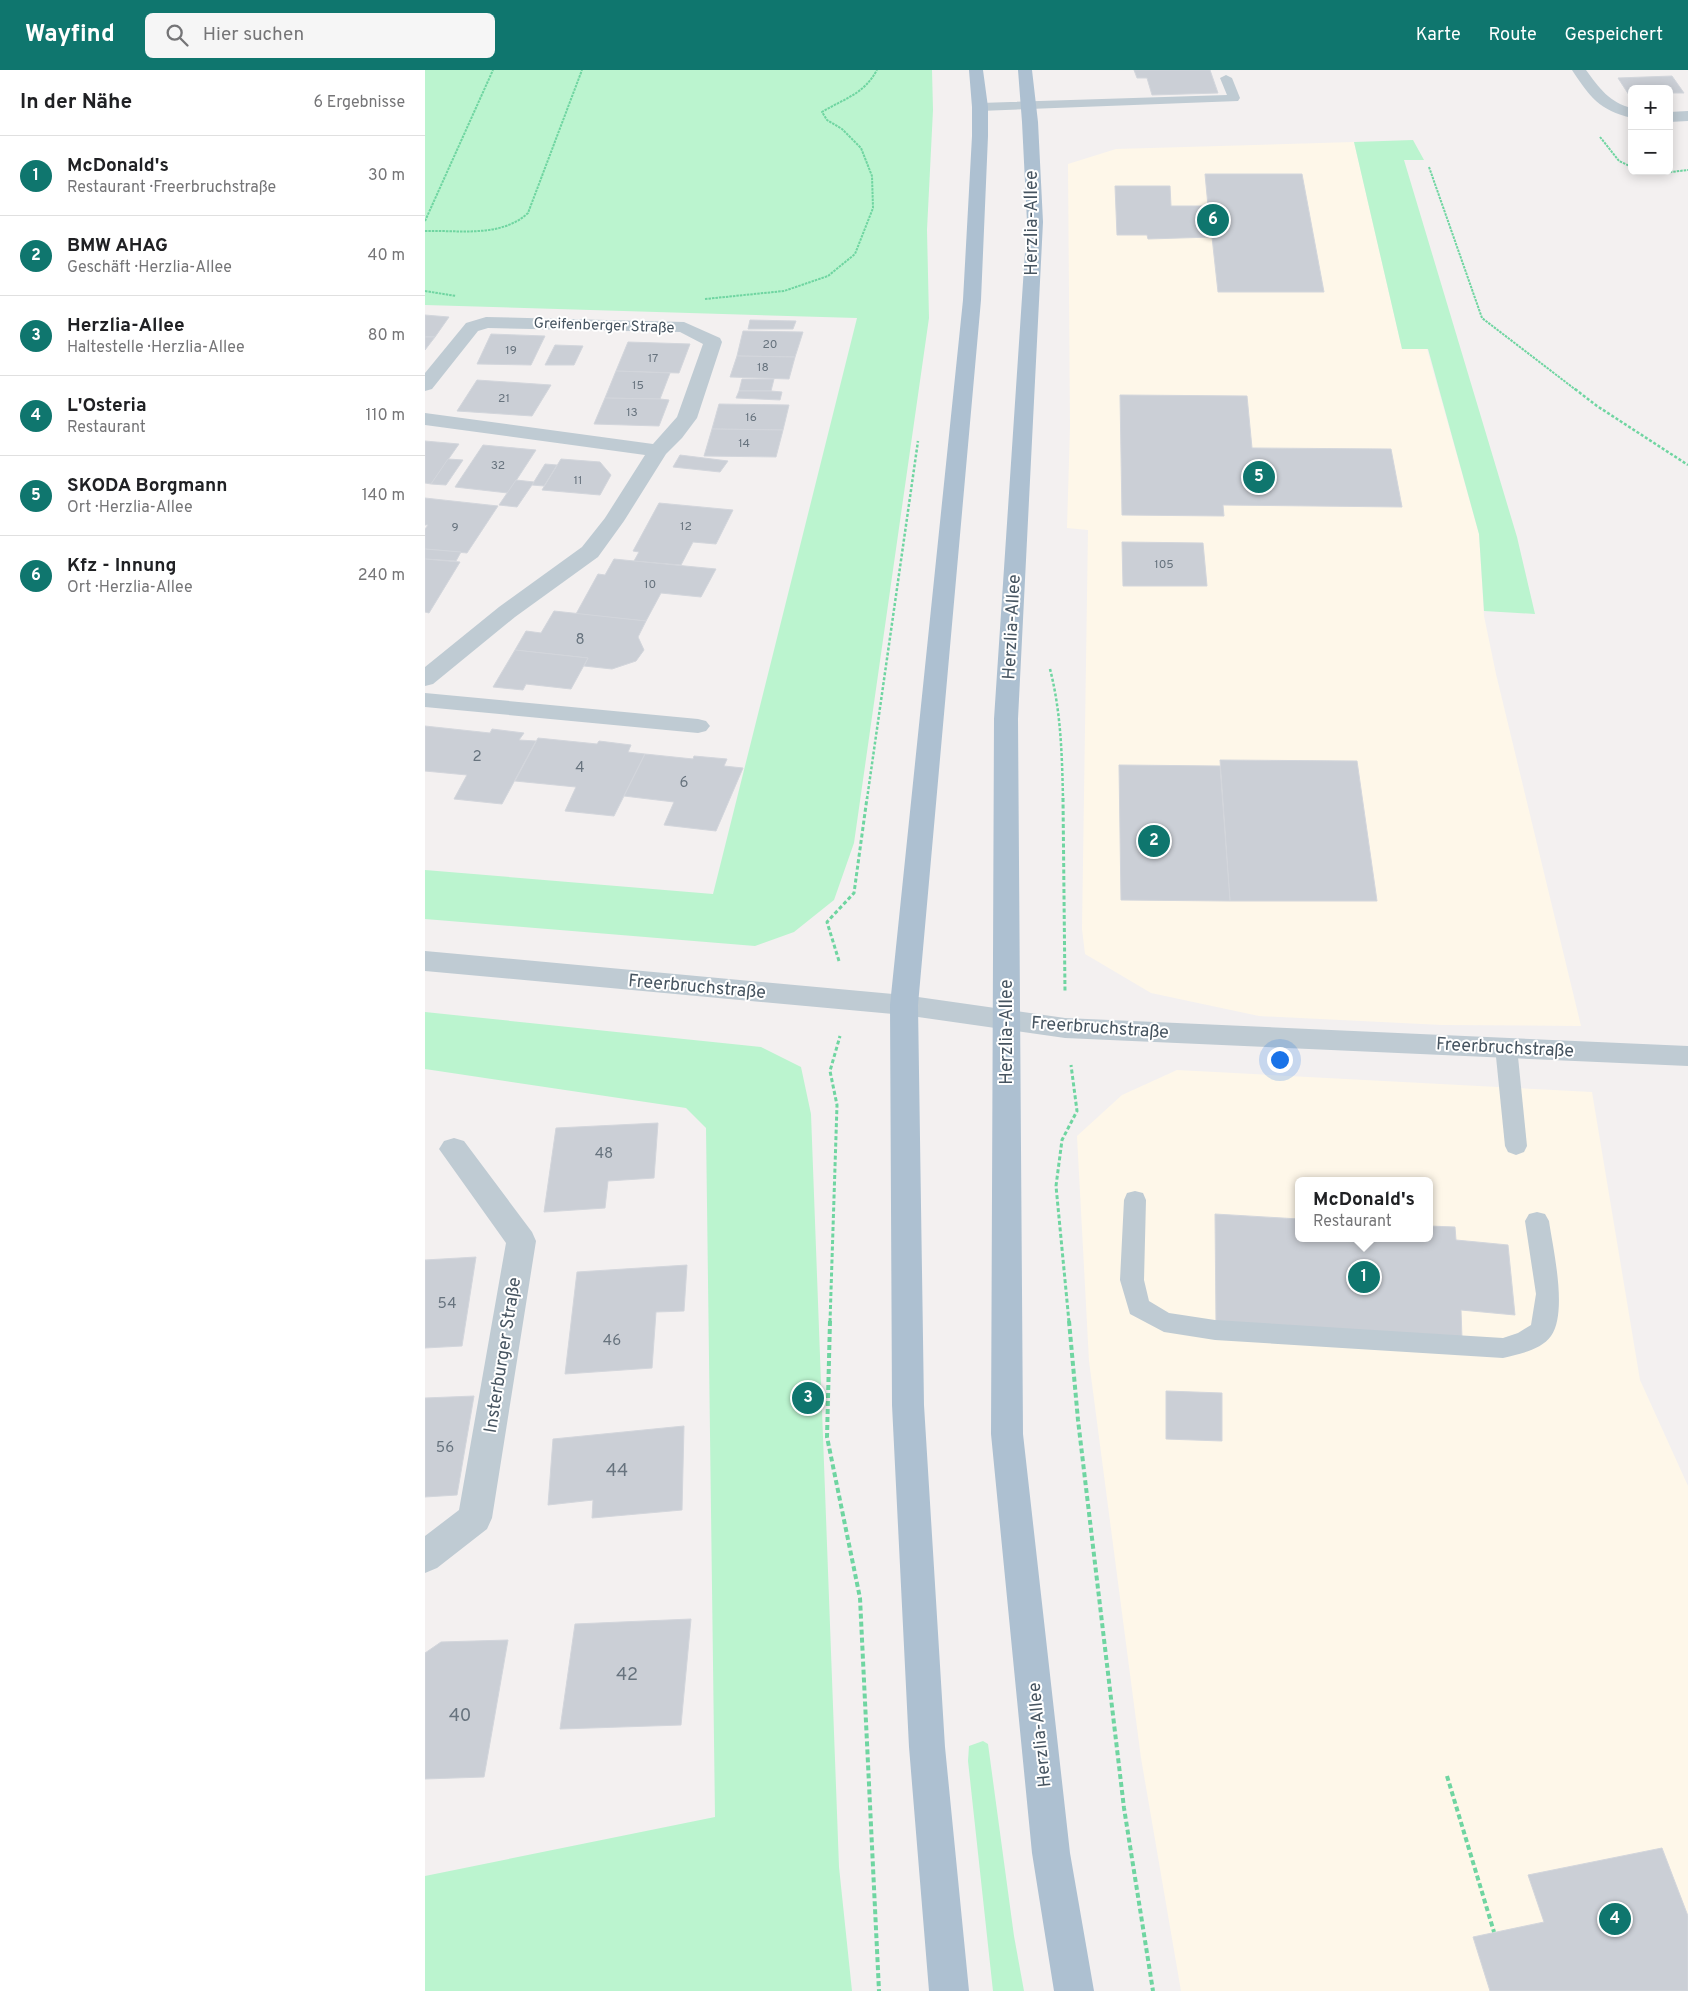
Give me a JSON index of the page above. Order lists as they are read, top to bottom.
{
  "streets": {
    "main road": ["Herzlia-Allee"],
    "street": ["Greifenberger Straße", "Freerbruchstraße", "Insterburger Straße"]
  },
  "crossings": [
    ["Herzlia-Allee", "Freerbruchstraße"]
  ],
  "house_numbers": [
    "20",
    "19",
    "17",
    "18",
    "15",
    "21",
    "13",
    "16",
    "14",
    "32",
    "11",
    "12",
    "9",
    "105",
    "10",
    "8",
    "2",
    "4",
    "6",
    "48",
    "54",
    "46",
    "56",
    "44",
    "42",
    "40"
  ],
  "page": {
    "header": "Wayfind",
    "search": "Hier suchen",
    "nav": ["Karte", "Route", "Gespeichert"],
    "heading": ["In der Nähe", "6 Ergebnisse"],
    "map_buttons": ["+", "−"],
    "list": [
      {
        "mark": "1",
        "name": "McDonald's",
        "note": "Restaurant · Freerbruchstraße",
        "value": "30 m"
      },
      {
        "mark": "2",
        "name": "BMW AHAG",
        "note": "Geschäft · Herzlia-Allee",
        "value": "40 m"
      },
      {
        "mark": "3",
        "name": "Herzlia-Allee",
        "note": "Haltestelle · Herzlia-Allee",
        "value": "80 m"
      },
      {
        "mark": "4",
        "name": "L'Osteria",
        "note": "Restaurant",
        "value": "110 m"
      },
      {
        "mark": "5",
        "name": "SKODA Borgmann",
        "note": "Ort · Herzlia-Allee",
        "value": "140 m"
      },
      {
        "mark": "6",
        "name": "Kfz - Innung",
        "note": "Ort · Herzlia-Allee",
        "value": "240 m"
      }
    ],
    "pins": [
      "6",
      "5",
      "2",
      "1",
      "3",
      "4"
    ],
    "popup": ["McDonald's", "Restaurant"]
  }
}
